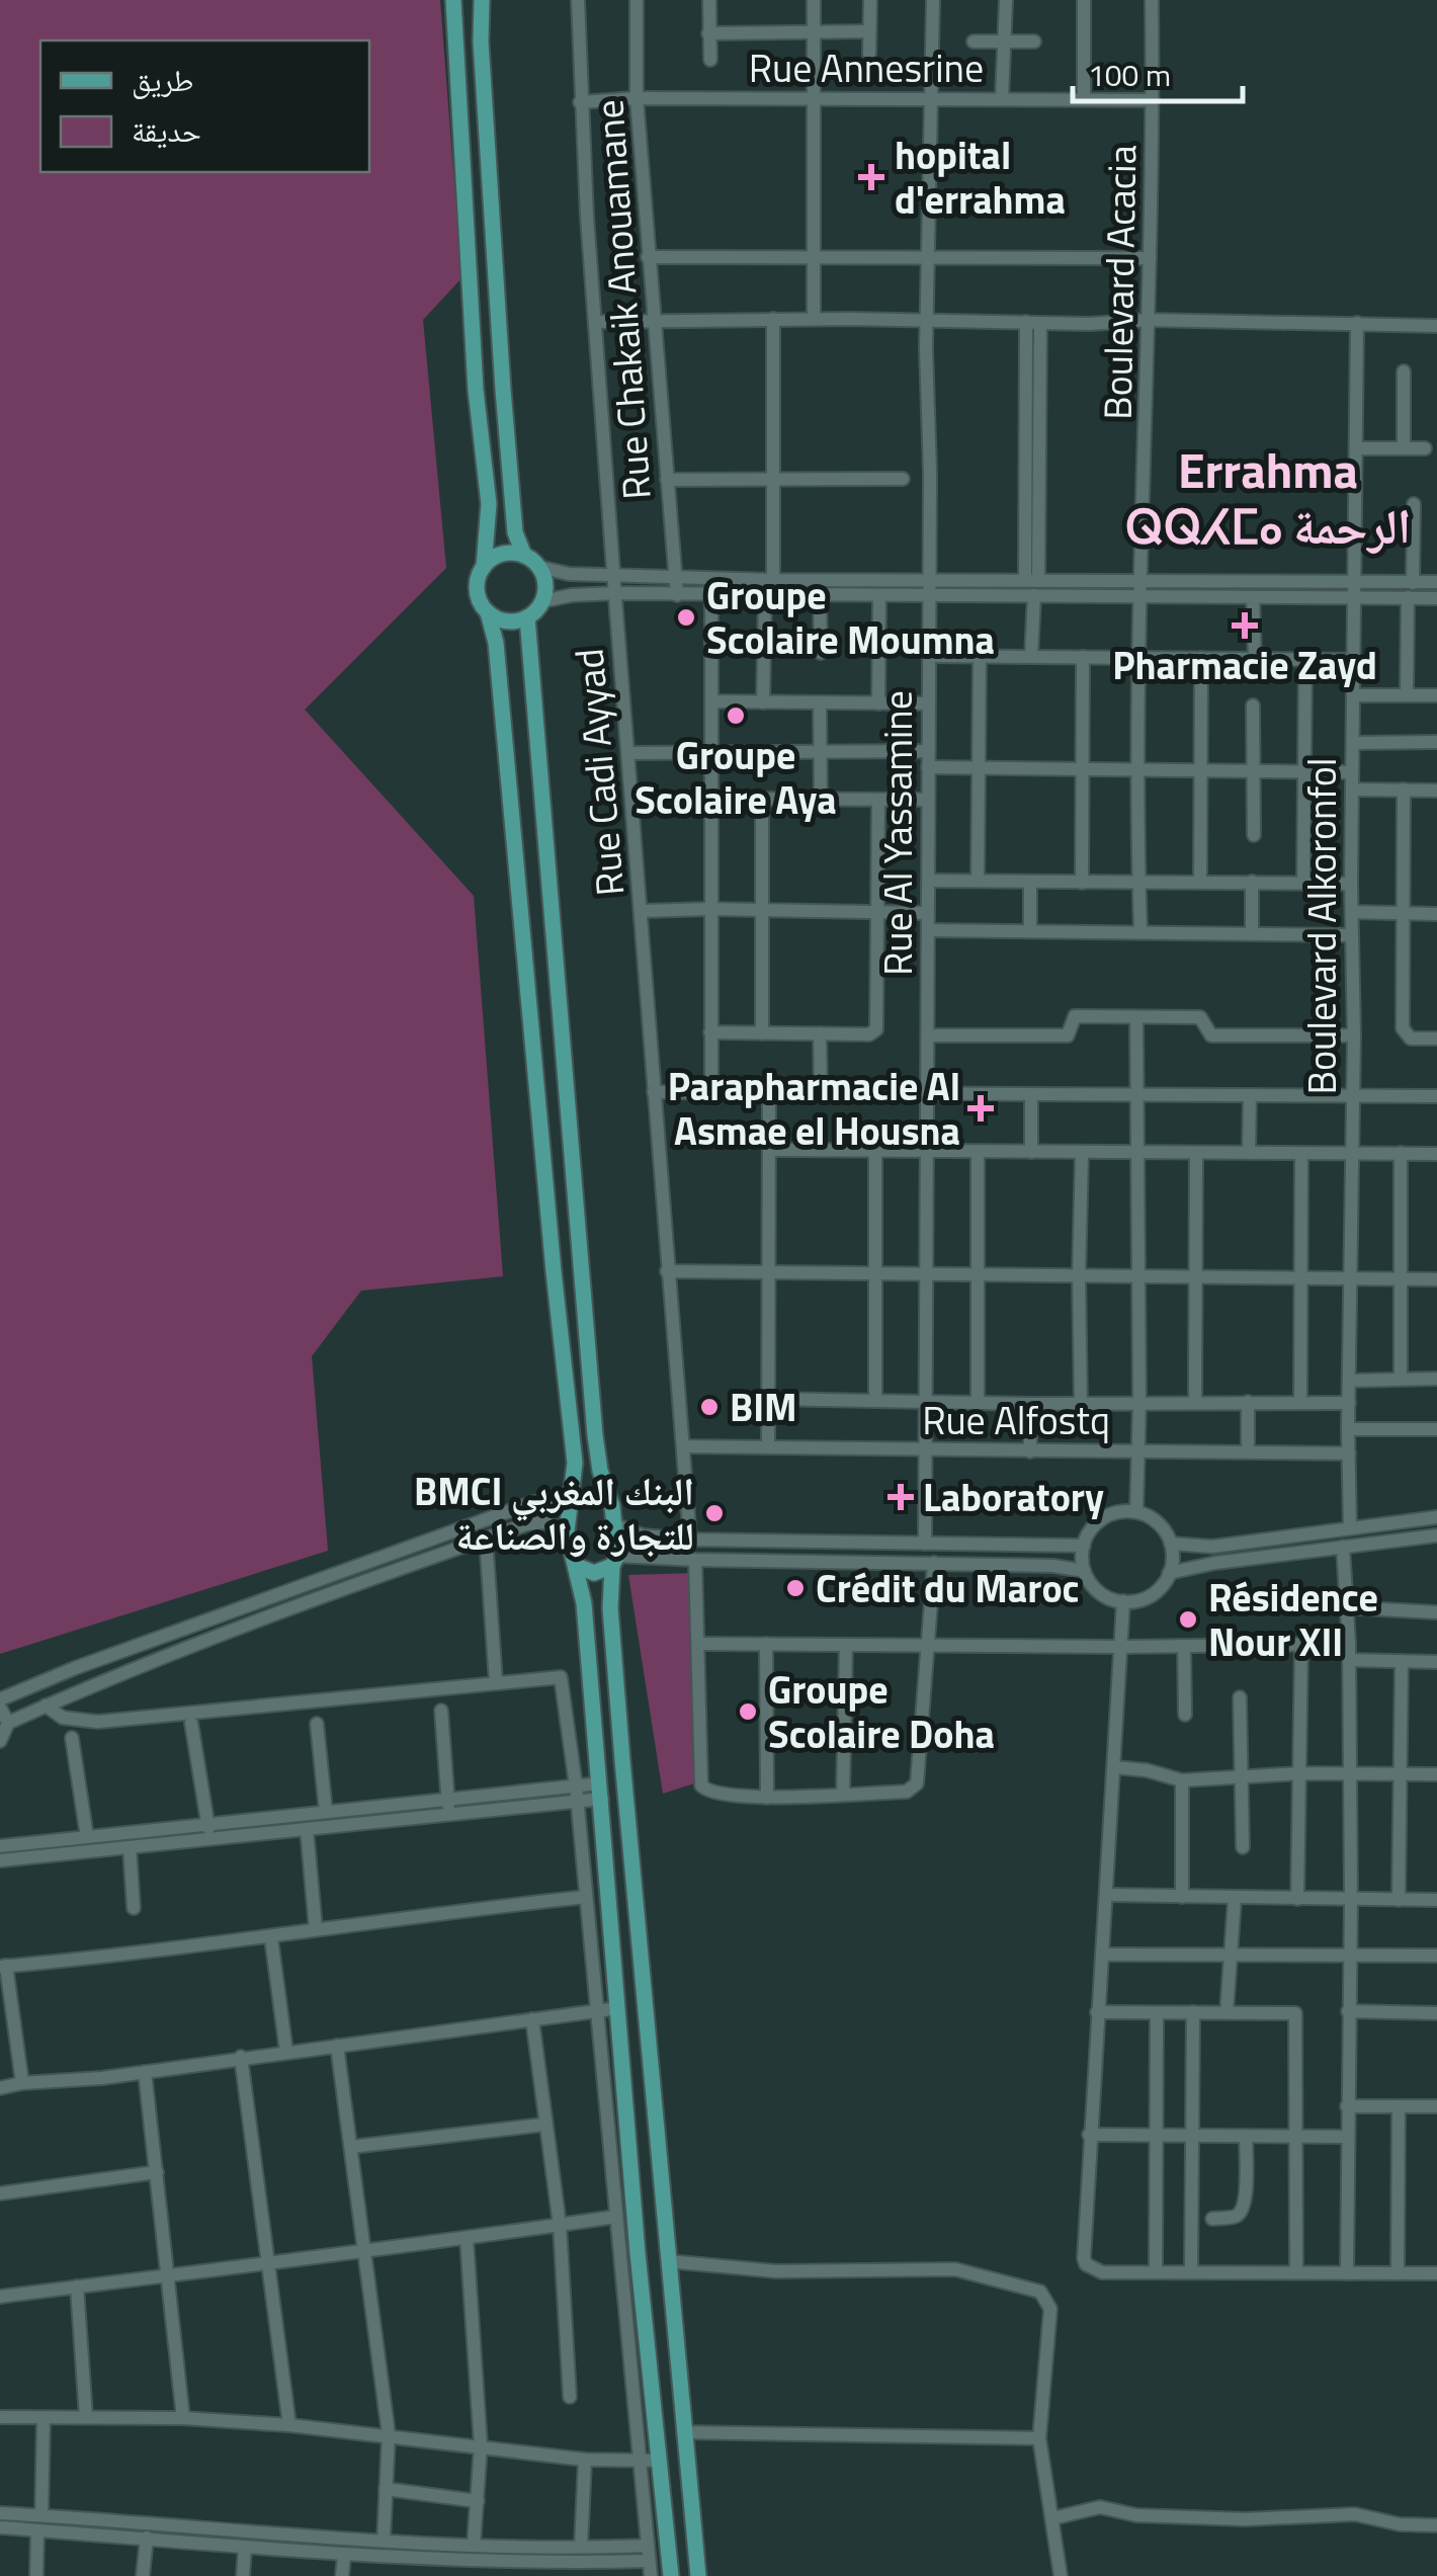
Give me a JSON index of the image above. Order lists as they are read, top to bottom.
{
  "streets": {
    "street": [
      "Rue Annesrine",
      "Boulevard Acacia",
      "Rue Chakaik Anouamane",
      "Rue Cadi Ayyad",
      "Rue Al Yassamine",
      "Boulevard Alkoronfol",
      "Rue Alfostq"
    ]
  },
  "crossings": [
    ["Rue Annesrine", "Boulevard Acacia"],
    ["Rue Annesrine", "Rue Chakaik Anouamane"],
    ["Rue Annesrine", "Rue Cadi Ayyad"],
    ["Rue Annesrine", "Rue Al Yassamine"],
    ["Rue Cadi Ayyad", "Rue Alfostq"],
    ["Rue Al Yassamine", "Rue Alfostq"],
    ["Boulevard Alkoronfol", "Rue Alfostq"]
  ],
  "districts": ["Errahma ⵕⵕⵃⵎⴰ الرحمة"],
  "places": {
    "health": [
      "hopital d'errahma",
      "Pharmacie Zayd",
      "Parapharmacie Al Asmae el Housna",
      "Laboratory"
    ],
    "other": [
      "Groupe Scolaire Moumna",
      "Groupe Scolaire Aya",
      "BIM",
      "BMCI البنك المغربي للتجارة والصناعة",
      "Crédit du Maroc",
      "Résidence Nour XII",
      "Groupe Scolaire Doha"
    ]
  },
  "legend": ["طريق", "حديقة"],
  "scale_bar": "100 m"
}
